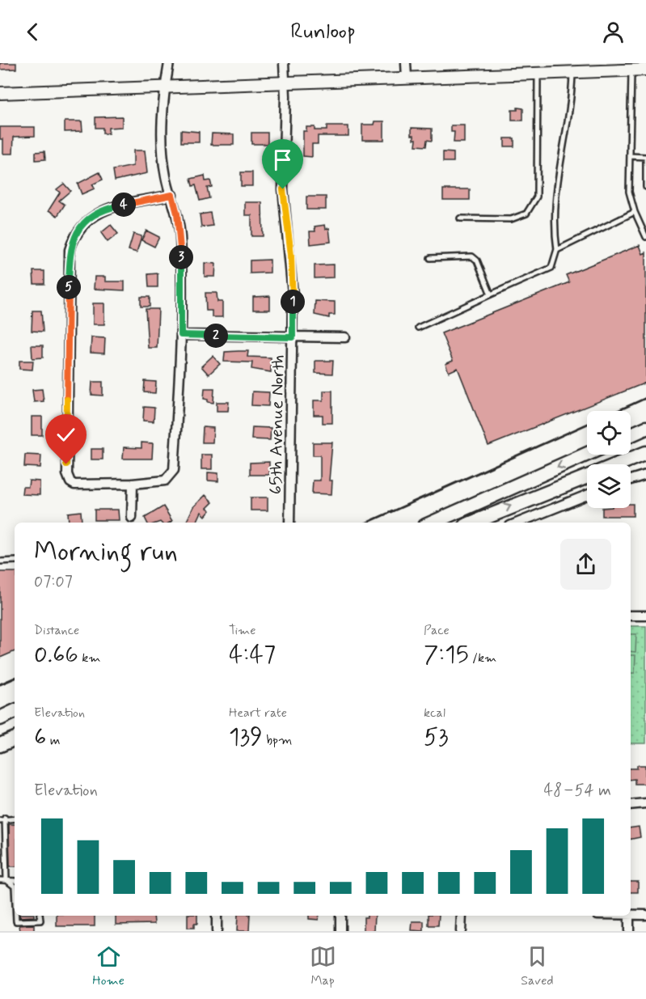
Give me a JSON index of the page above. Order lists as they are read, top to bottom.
{
  "streets": {
    "street": ["65th Avenue North"]
  },
  "page": {
    "header": "Runloop",
    "pins": [
      "4",
      "3",
      "5",
      "1",
      "2"
    ],
    "heading": ["Morning run", "07:07"],
    "stats": [
      ["Distance", "0.66 km"],
      ["Time", "4:47"],
      ["Pace", "7:15 /km"],
      ["Elevation", "6 m"],
      ["Heart rate", "139 bpm"],
      ["kcal", "53"]
    ],
    "chart": ["Elevation", "48–54 m"],
    "tabs": ["Home", "Map", "Saved"]
  }
}
